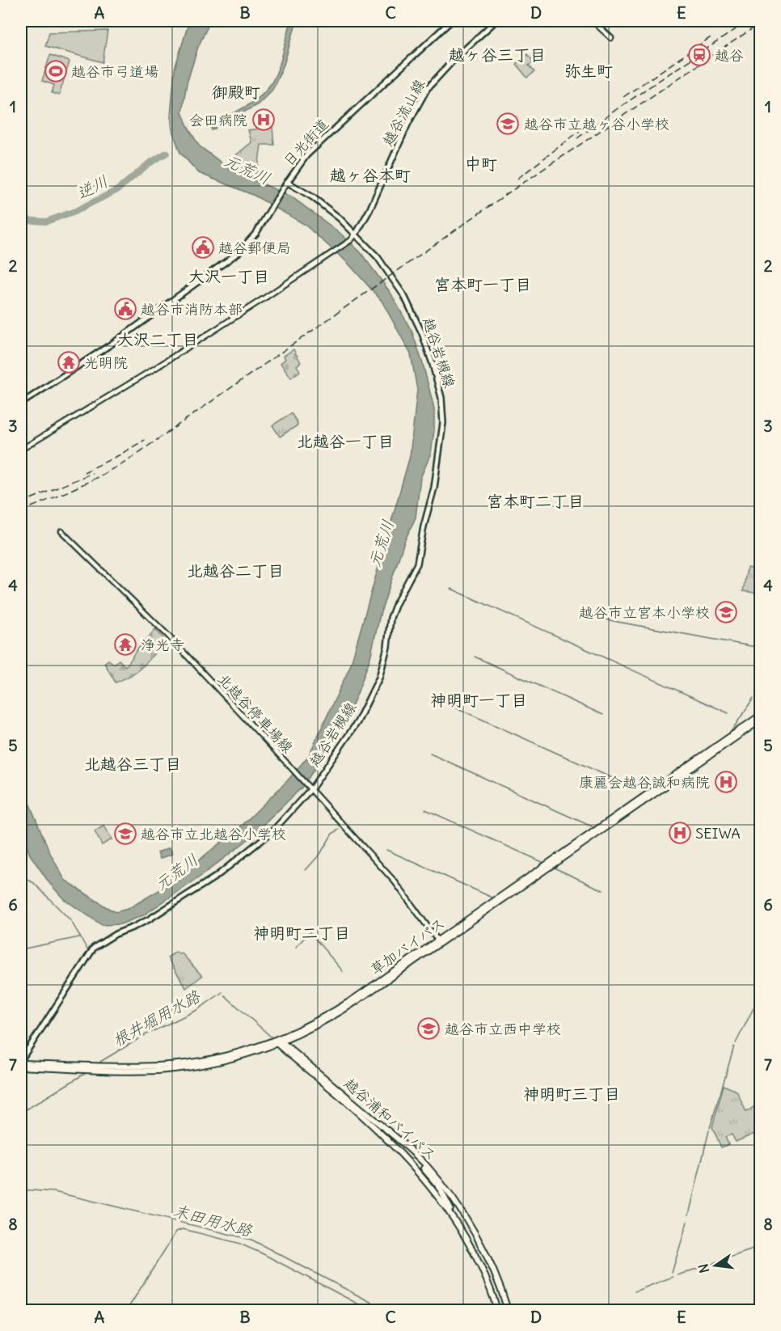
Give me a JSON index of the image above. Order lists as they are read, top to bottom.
{
  "streets": {
    "highway": ["草加バイパス", "越谷浦和バイパス"],
    "main road": [
      "越谷流山線",
      "日光街道",
      "越谷岩槻線",
      "北越谷停車場線"
    ]
  },
  "crossings": [
    ["越谷流山線", "越谷岩槻線"],
    ["日光街道", "越谷岩槻線"],
    ["越谷岩槻線", "北越谷停車場線"],
    ["越谷岩槻線", "草加バイパス"],
    ["北越谷停車場線", "草加バイパス"],
    ["草加バイパス", "越谷浦和バイパス"]
  ],
  "districts": [
    "越ヶ谷三丁目",
    "弥生町",
    "御殿町",
    "中町",
    "越ヶ谷本町",
    "大沢一丁目",
    "宮本町一丁目",
    "大沢二丁目",
    "北越谷一丁目",
    "宮本町二丁目",
    "北越谷二丁目",
    "神明町一丁目",
    "北越谷三丁目",
    "神明町二丁目",
    "神明町三丁目"
  ],
  "water": [
    "元荒川",
    "逆川",
    "根井堀用水路",
    "末田用水路"
  ],
  "places": {
    "station": ["越谷"],
    "sports": ["越谷市弓道場"],
    "hospital": ["会田病院", "康麗会越谷誠和病院", "SEIWA"],
    "school or university": [
      "越谷市立越ヶ谷小学校",
      "越谷市立宮本小学校",
      "越谷市立北越谷小学校",
      "越谷市立西中学校"
    ],
    "public building": ["越谷郵便局", "越谷市消防本部"],
    "temple": ["光明院", "浄光寺"]
  },
  "north": "left",
  "grid": {
    "columns": [
      "A",
      "B",
      "C",
      "D",
      "E"
    ],
    "rows": [
      "1",
      "2",
      "3",
      "4",
      "5",
      "6",
      "7",
      "8"
    ]
  }
}
